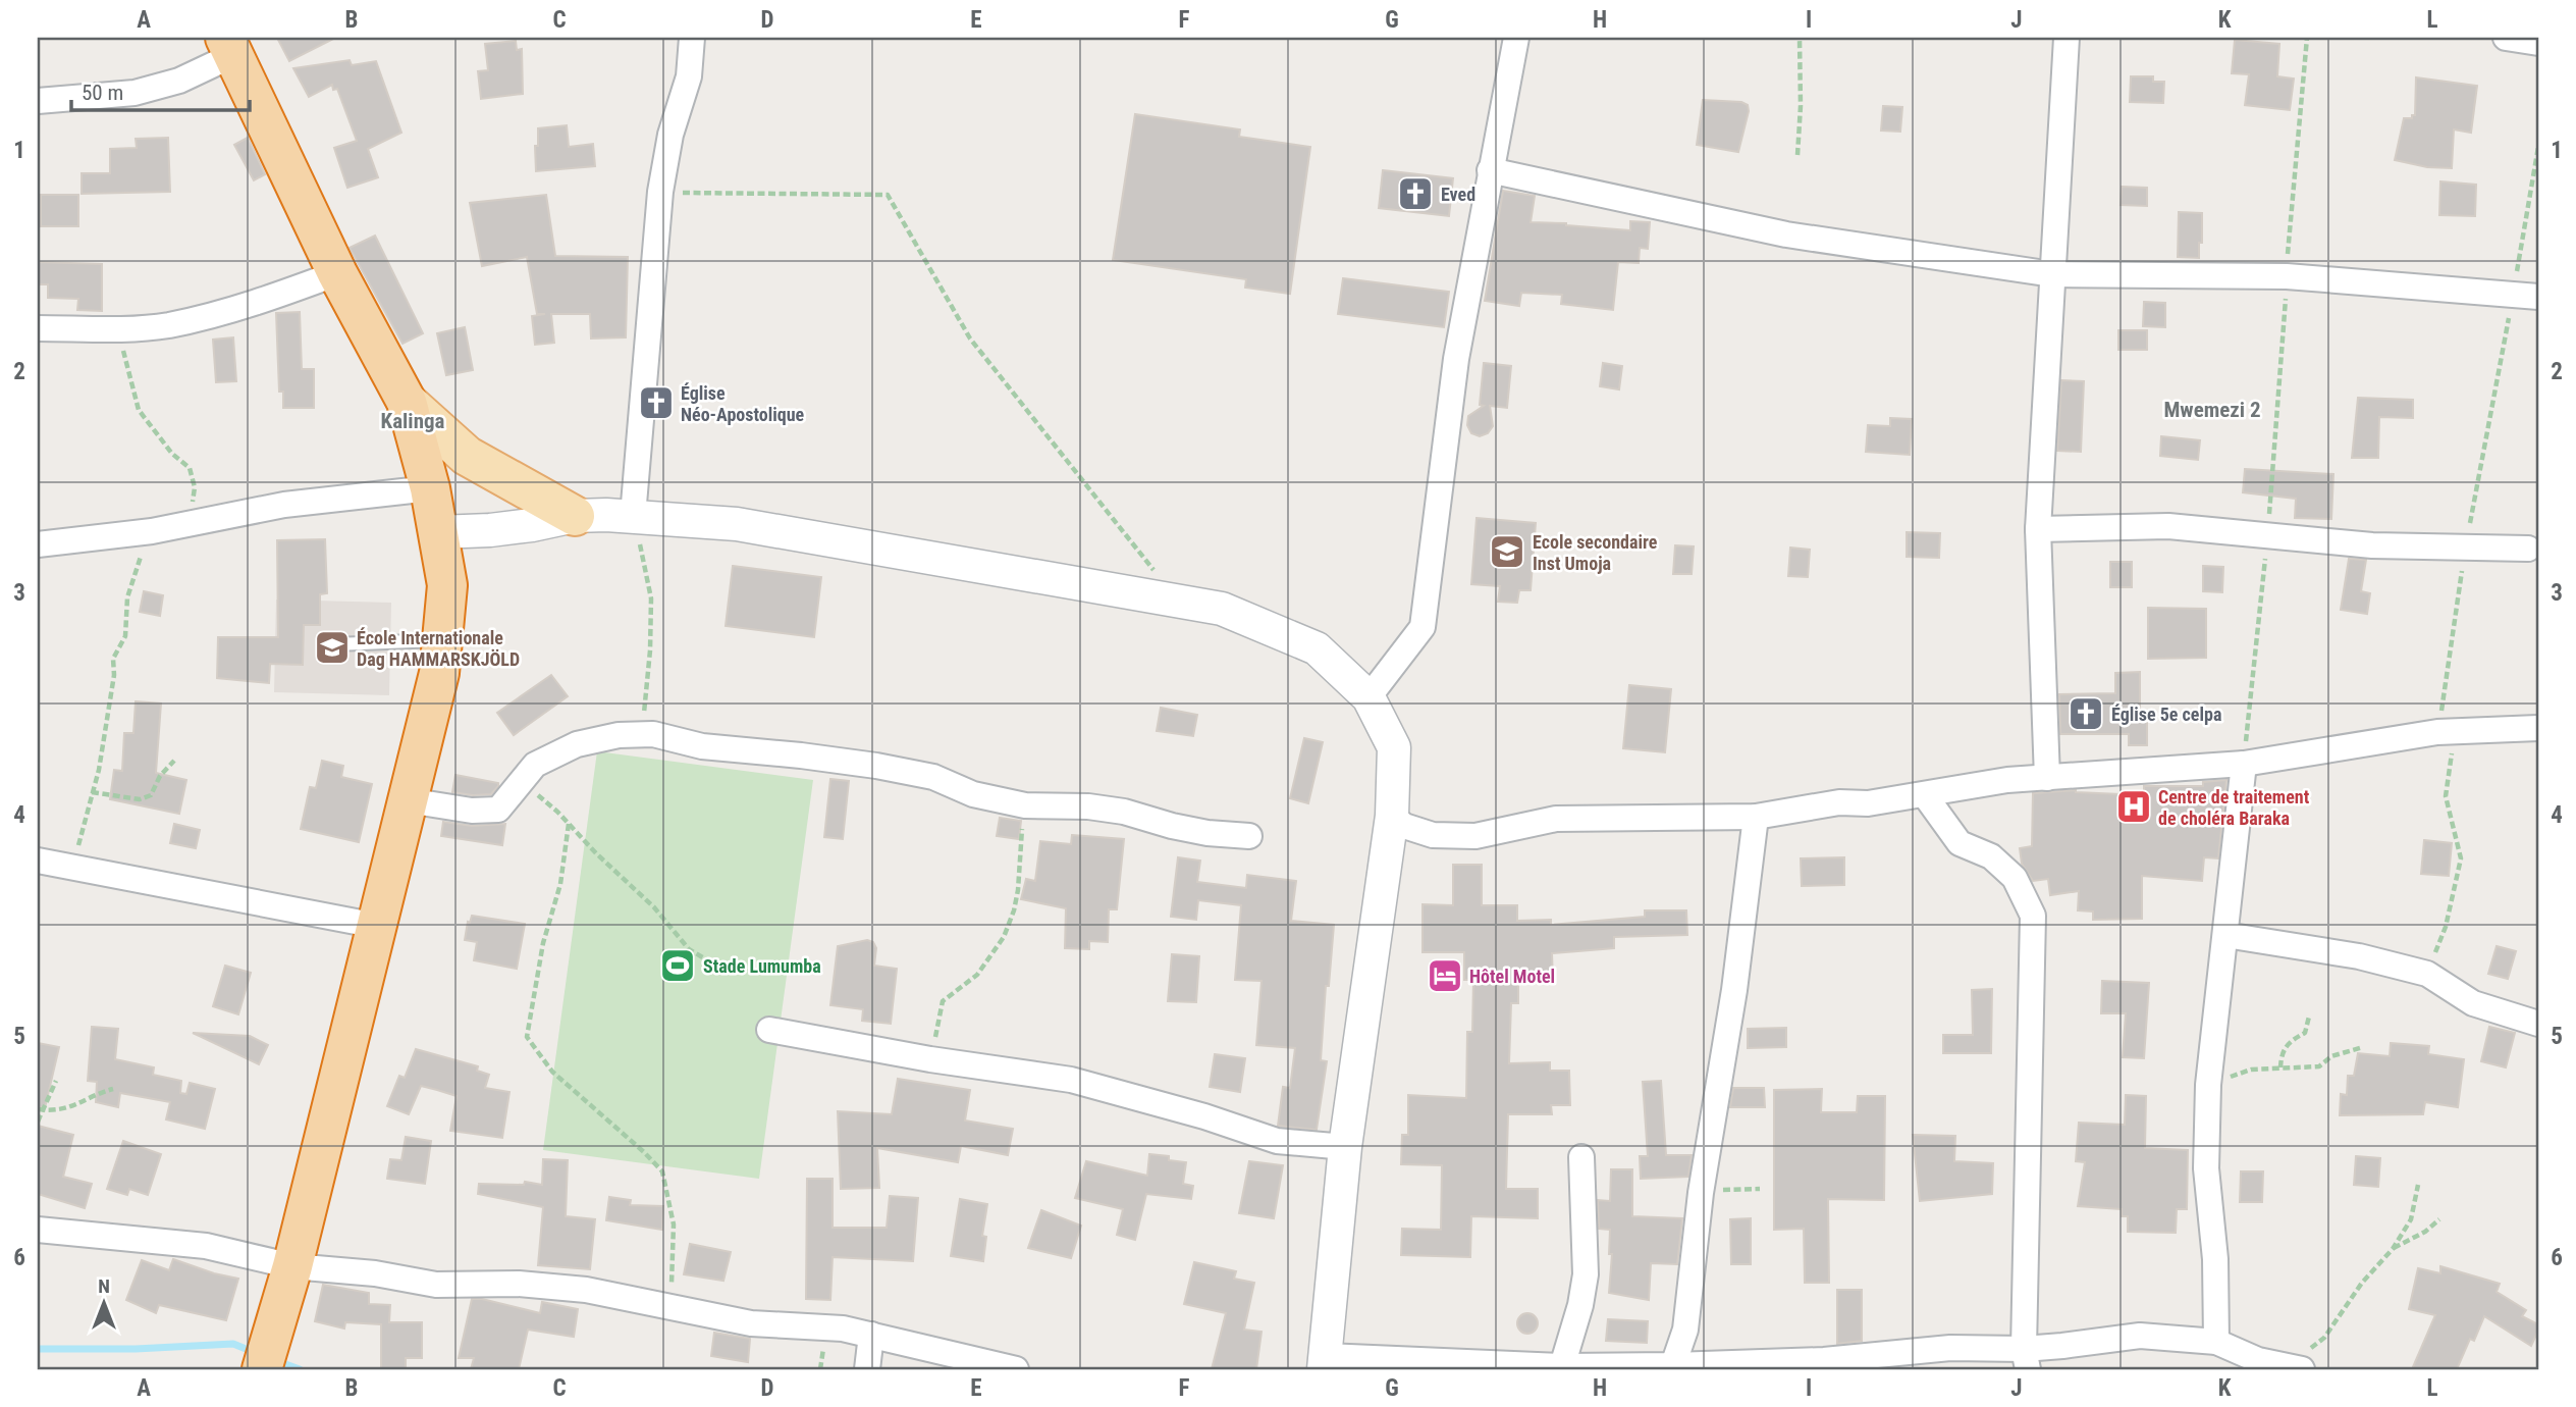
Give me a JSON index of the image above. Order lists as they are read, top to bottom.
{
  "districts": ["Mwemezi 2", "Kalinga"],
  "places": {
    "church": ["Eved", "Église Néo-Apostolique", "Église 5e celpa"],
    "school or university": ["Ecole secondaire Inst Umoja", "École Internationale Dag HAMMARSKJÖLD"],
    "hospital": ["Centre de traitement de choléra Baraka"],
    "sports": ["Stade Lumumba"],
    "hotel": ["Hôtel Motel"]
  },
  "scale_bar": "50 m",
  "north": "top",
  "grid": {
    "columns": [
      "A",
      "B",
      "C",
      "D",
      "E",
      "F",
      "G",
      "H",
      "I",
      "J",
      "K",
      "L"
    ],
    "rows": [
      "1",
      "2",
      "3",
      "4",
      "5",
      "6"
    ]
  }
}
